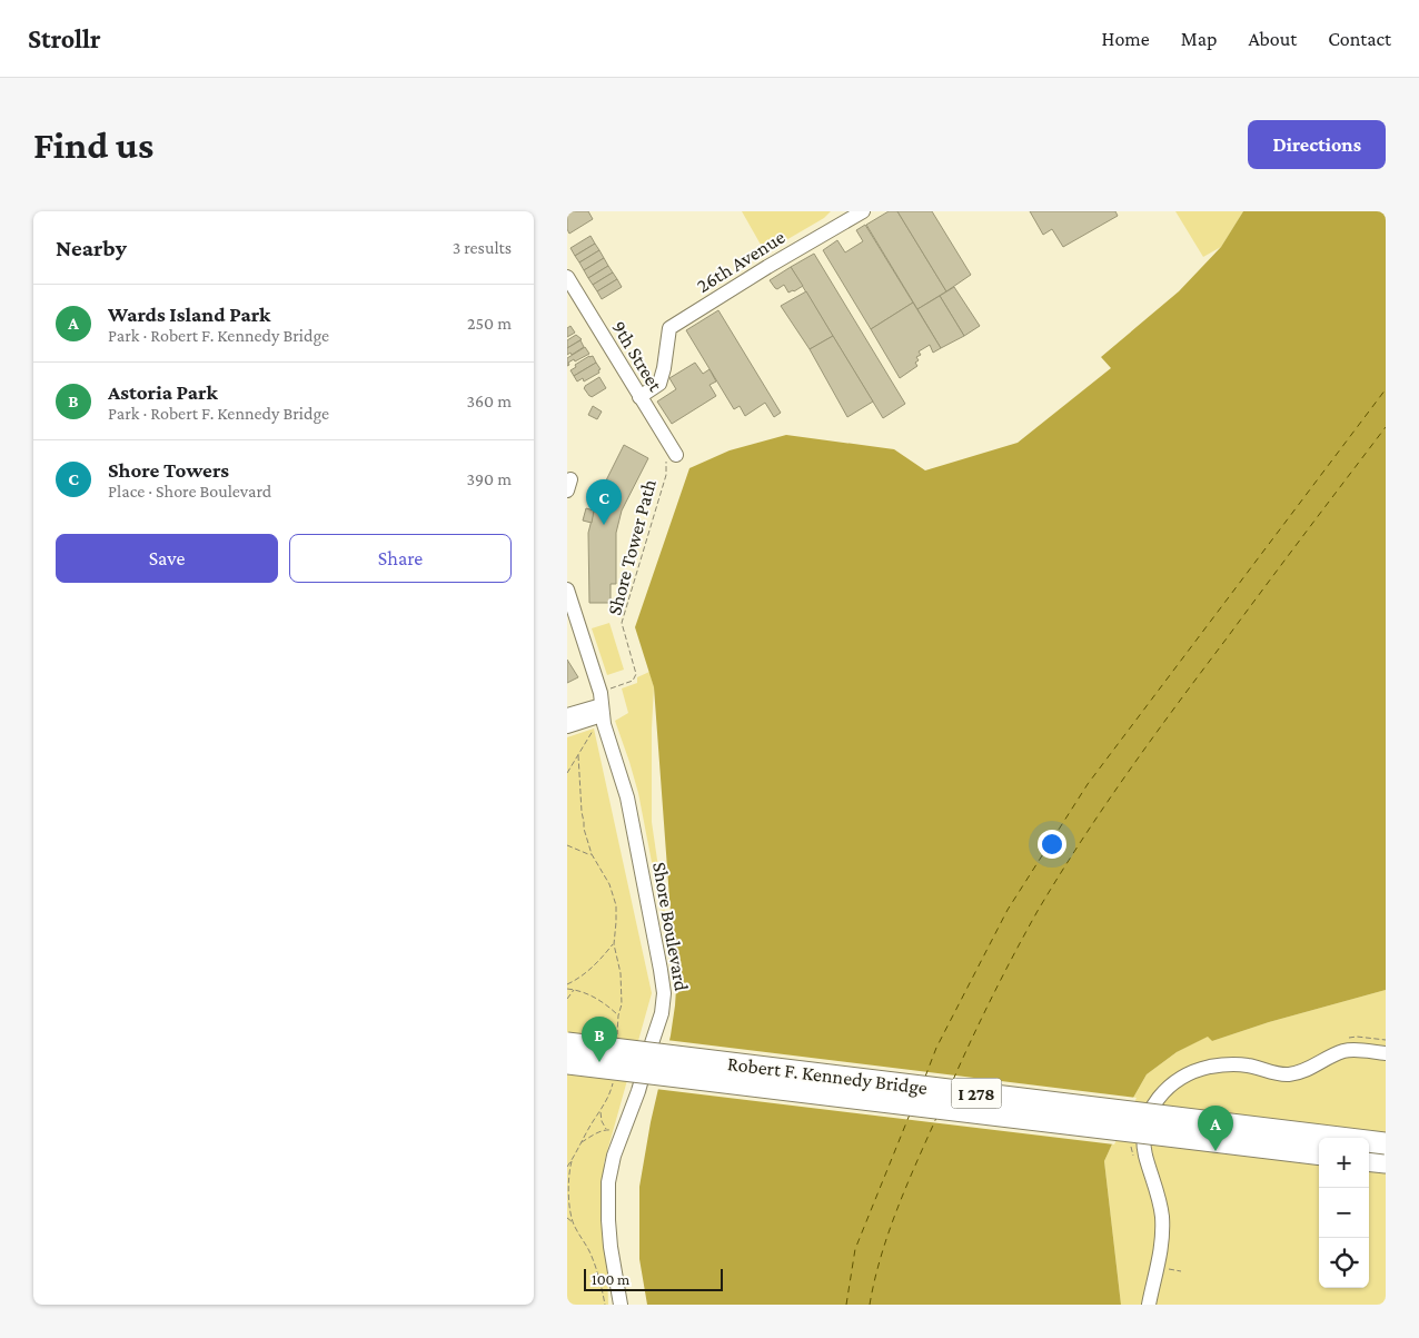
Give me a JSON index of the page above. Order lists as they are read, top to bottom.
{
  "streets": {
    "highway": ["Robert F. Kennedy Bridge", "I 278"],
    "street": ["26th Avenue", "9th Street", "Shore Boulevard"],
    "path": ["Shore Tower Path"]
  },
  "crossings": [
    ["26th Avenue", "9th Street"],
    ["9th Street", "Shore Tower Path"]
  ],
  "scale_bar": "100 m",
  "page": {
    "header": "Strollr",
    "nav": [
      "Home",
      "Map",
      "About",
      "Contact"
    ],
    "buttons": [
      "Directions",
      ["Save", "Share"]
    ],
    "title": "Find us",
    "heading": ["Nearby", "3 results"],
    "list": [
      {
        "mark": "A",
        "name": "Wards Island Park",
        "note": "Park · Robert F. Kennedy Bridge",
        "value": "250 m"
      },
      {
        "mark": "B",
        "name": "Astoria Park",
        "note": "Park · Robert F. Kennedy Bridge",
        "value": "360 m"
      },
      {
        "mark": "C",
        "name": "Shore Towers",
        "note": "Place · Shore Boulevard",
        "value": "390 m"
      }
    ],
    "pins": ["C", "B", "A"],
    "map_buttons": ["+", "−"],
    "scale": "100 m"
  }
}
